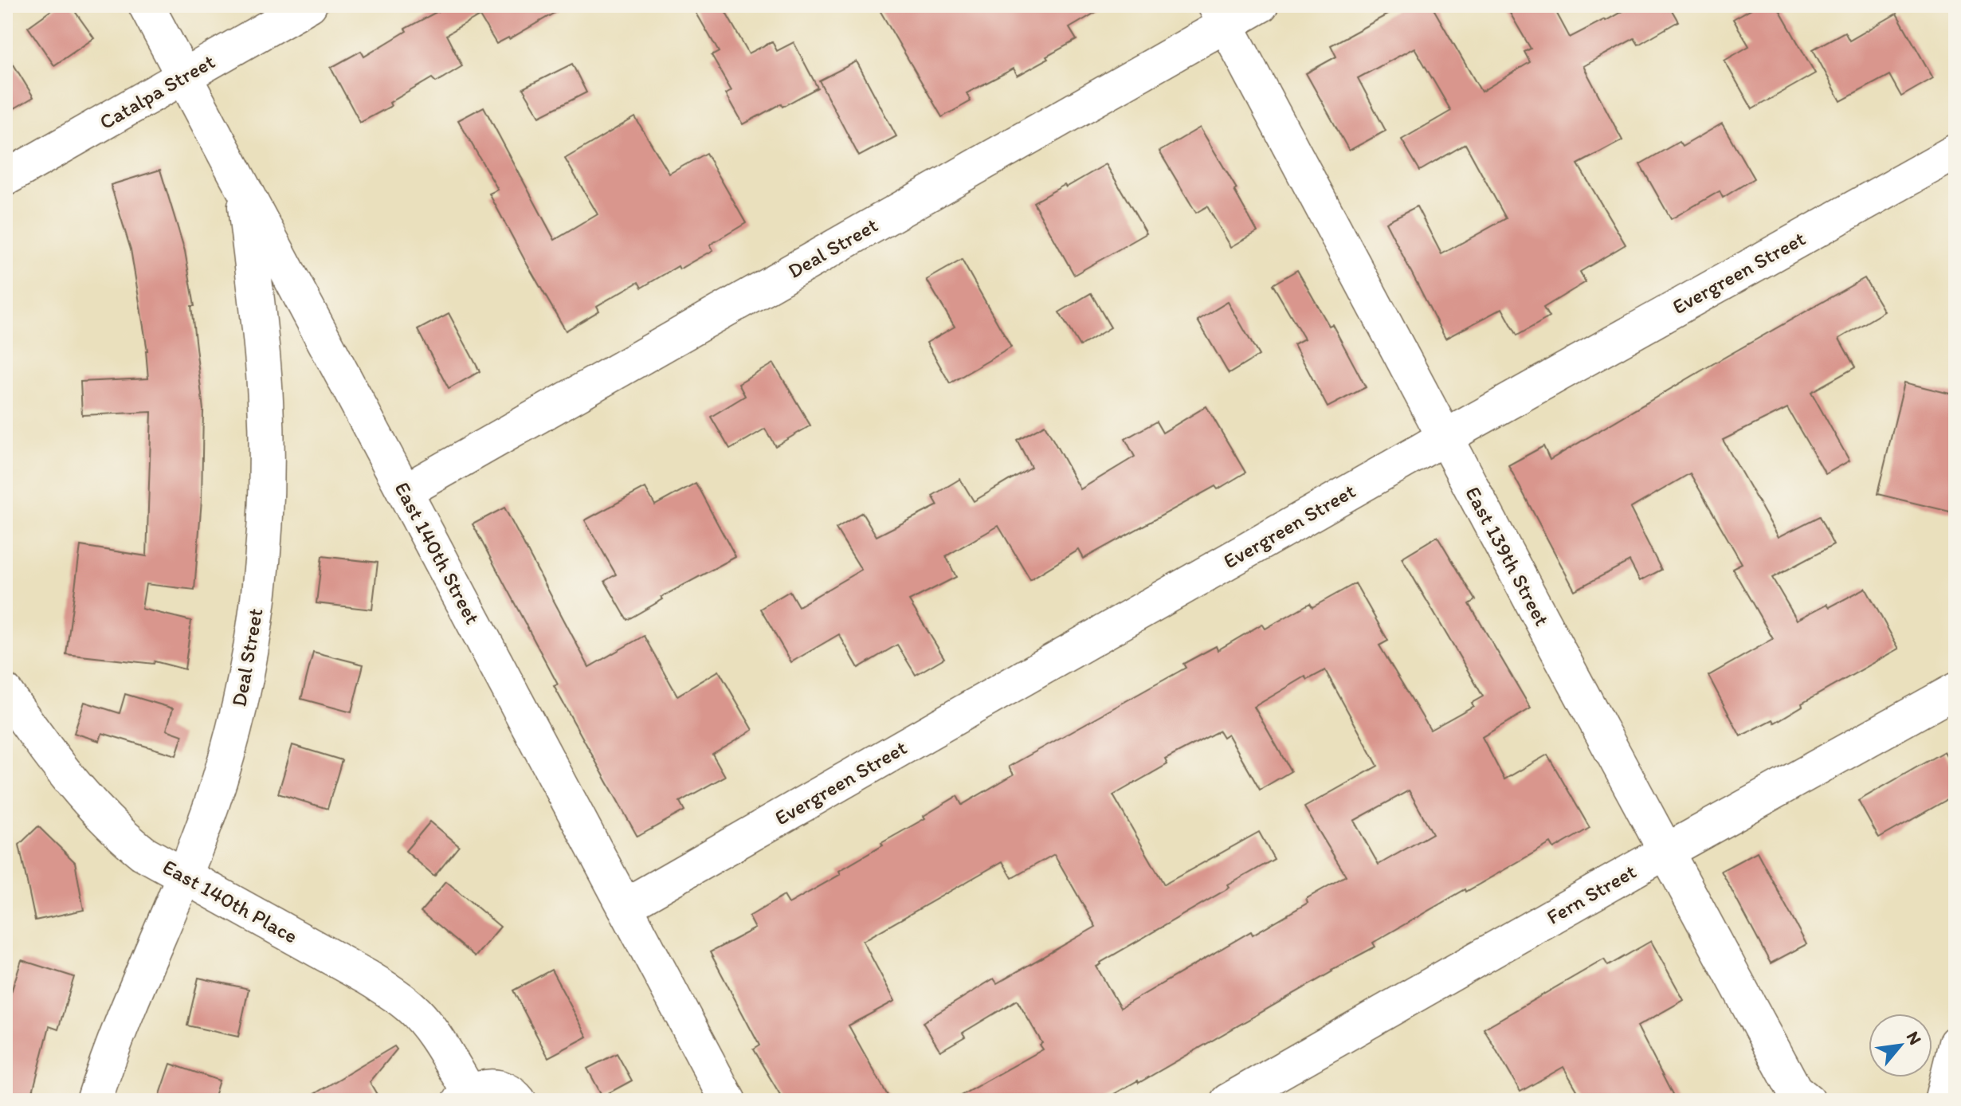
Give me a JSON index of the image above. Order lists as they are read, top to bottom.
{
  "streets": {
    "street": [
      "Catalpa Street",
      "Deal Street",
      "Evergreen Street",
      "East 140th Street",
      "East 139th Street",
      "Fern Street",
      "East 140th Place"
    ]
  },
  "crossings": [
    ["Catalpa Street", "East 140th Street"],
    ["Deal Street", "East 140th Street"],
    ["Deal Street", "East 139th Street"],
    ["Deal Street", "East 140th Place"],
    ["Evergreen Street", "East 140th Street"],
    ["Evergreen Street", "East 139th Street"],
    ["East 139th Street", "Fern Street"]
  ],
  "north": "top right"
}
